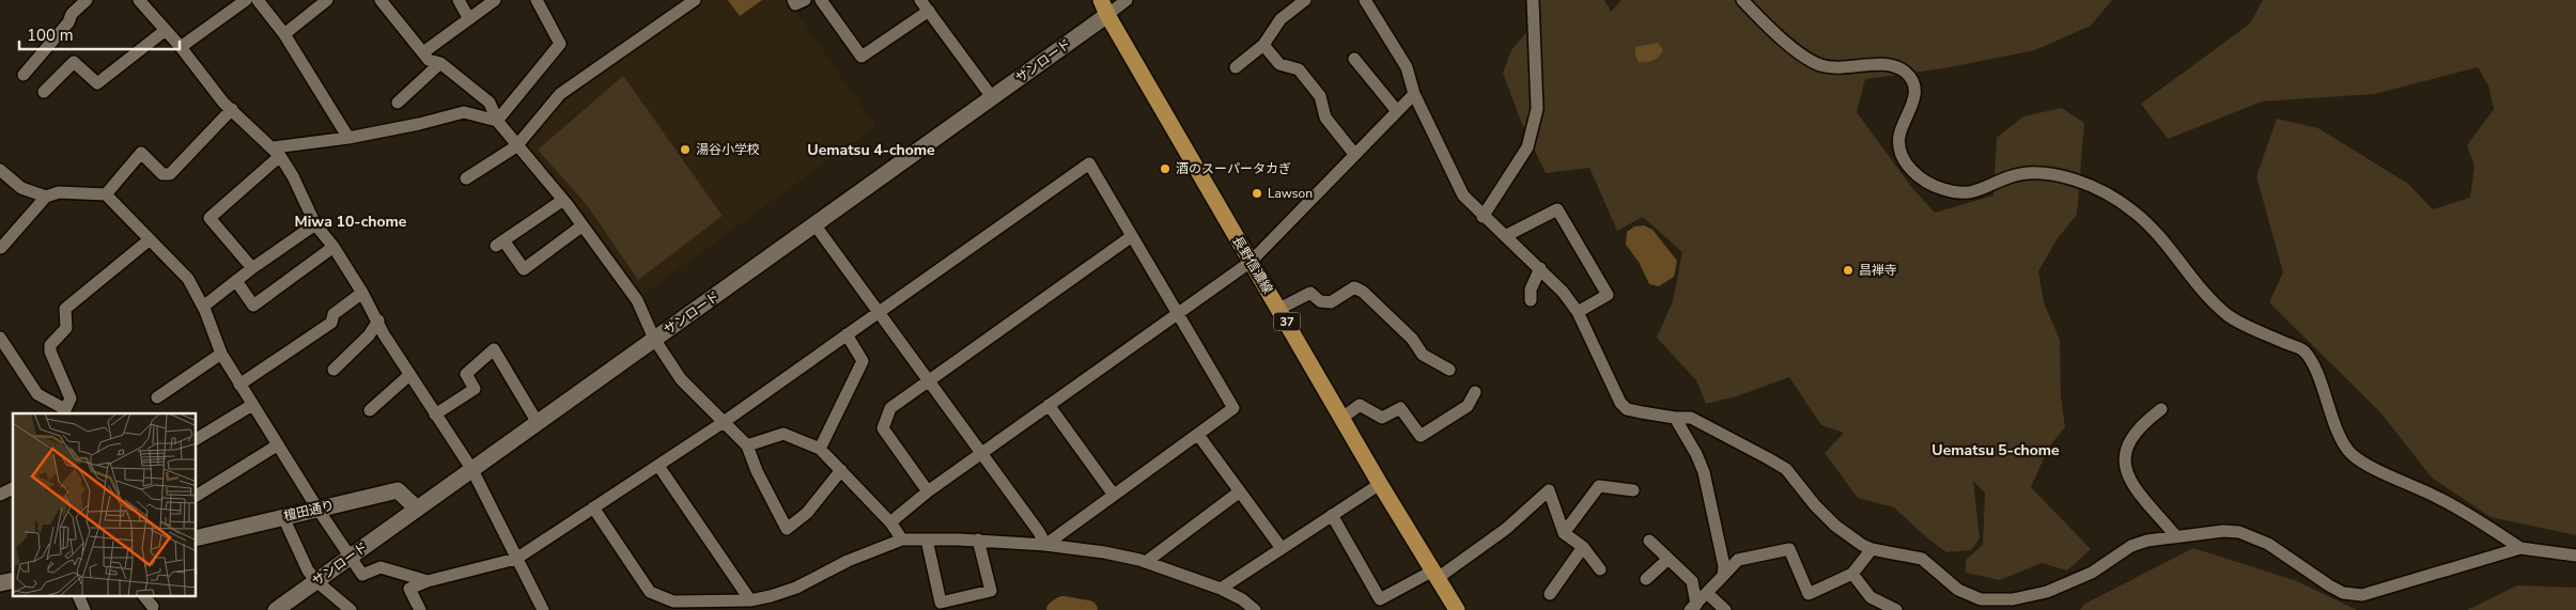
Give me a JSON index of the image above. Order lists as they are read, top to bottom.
{
  "streets": {
    "main road": ["長野信濃線", "37"],
    "street": ["サンロード", "檀田通り"]
  },
  "crossings": [
    ["サンロード", "長野信濃線"],
    ["サンロード", "檀田通り"]
  ],
  "districts": ["Uematsu 4-chome", "Miwa 10-chome", "Uematsu 5-chome"],
  "places": [
    "湯谷小学校",
    "酒のスーパータカぎ",
    "Lawson",
    "昌禅寺"
  ],
  "scale_bar": "100 m"
}
